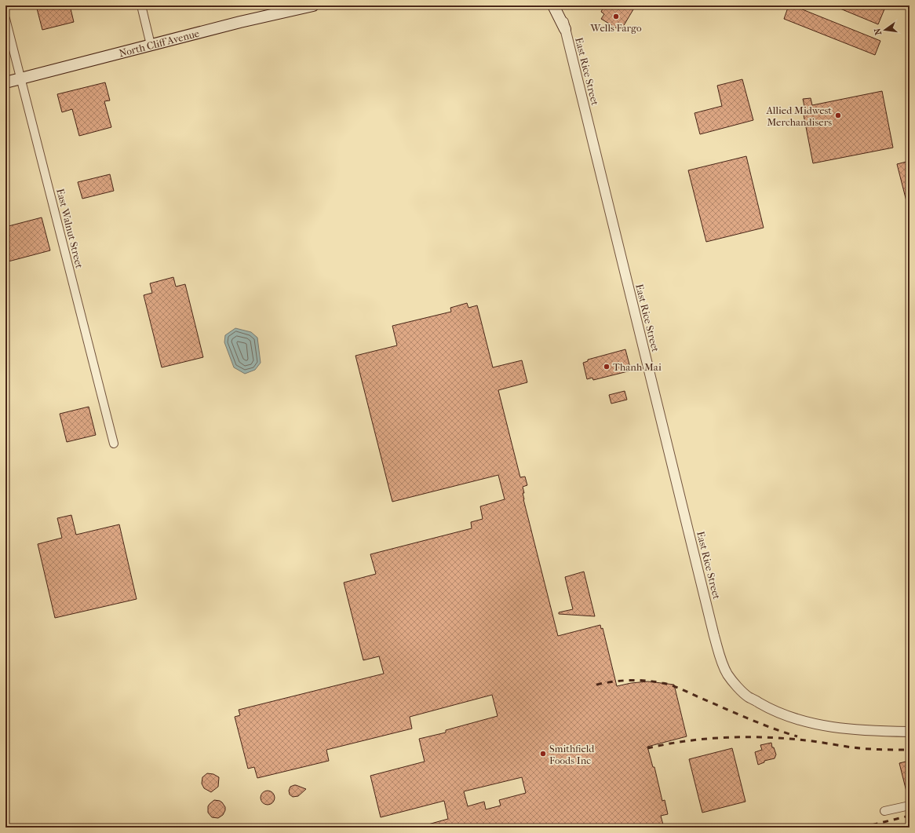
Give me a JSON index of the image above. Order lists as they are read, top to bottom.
{
  "streets": {
    "main road": ["North Cliff Avenue"],
    "street": ["East Rice Street", "East Walnut Street"]
  },
  "crossings": [
    ["North Cliff Avenue", "East Walnut Street"]
  ],
  "places": [
    "Wells Fargo",
    "Allied Midwest Merchandisers",
    "Thanh Mai",
    "Smithfield Foods Inc"
  ],
  "north": "left"
}
